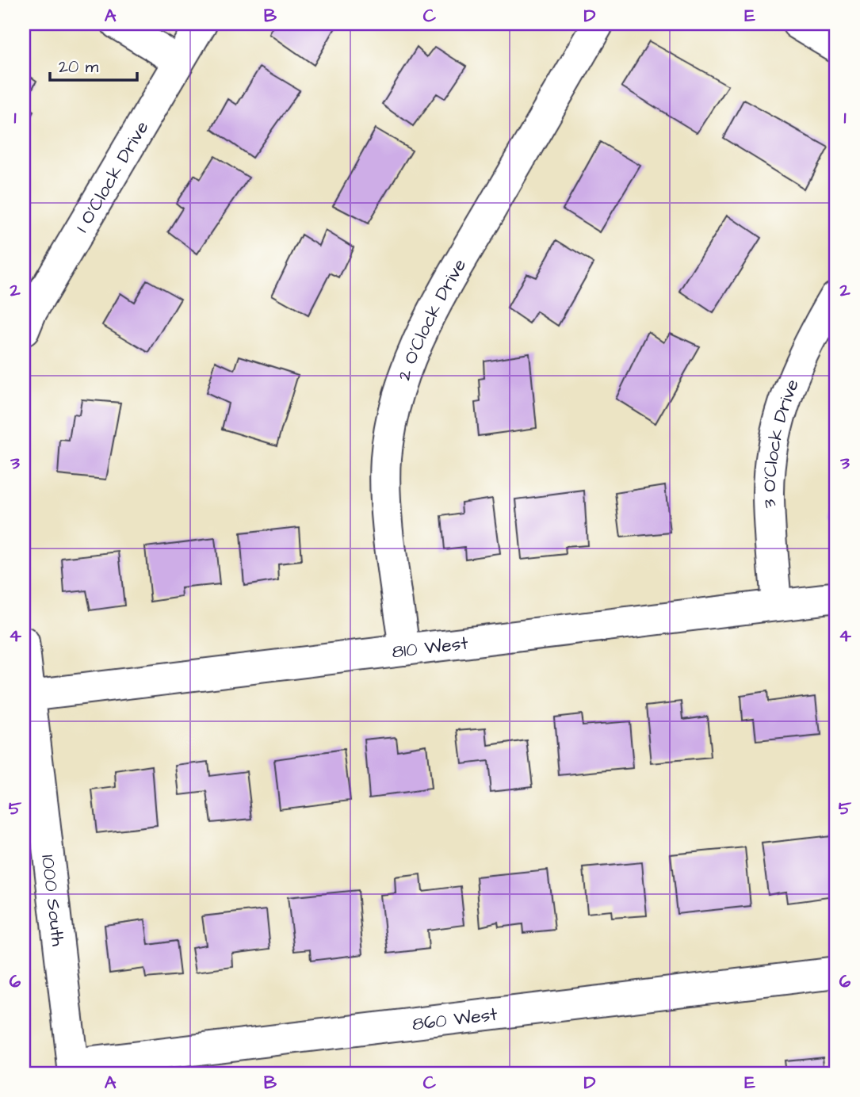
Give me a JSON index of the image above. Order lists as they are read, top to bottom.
{
  "streets": {
    "street": [
      "1 O'Clock Drive",
      "2 O'Clock Drive",
      "3 O'Clock Drive",
      "810 West",
      "1000 South",
      "860 West"
    ]
  },
  "crossings": [
    ["2 O'Clock Drive", "810 West"],
    ["3 O'Clock Drive", "810 West"],
    ["810 West", "1000 South"],
    ["1000 South", "860 West"]
  ],
  "scale_bar": "20 m",
  "grid": {
    "columns": [
      "A",
      "B",
      "C",
      "D",
      "E"
    ],
    "rows": [
      "1",
      "2",
      "3",
      "4",
      "5",
      "6"
    ]
  }
}
